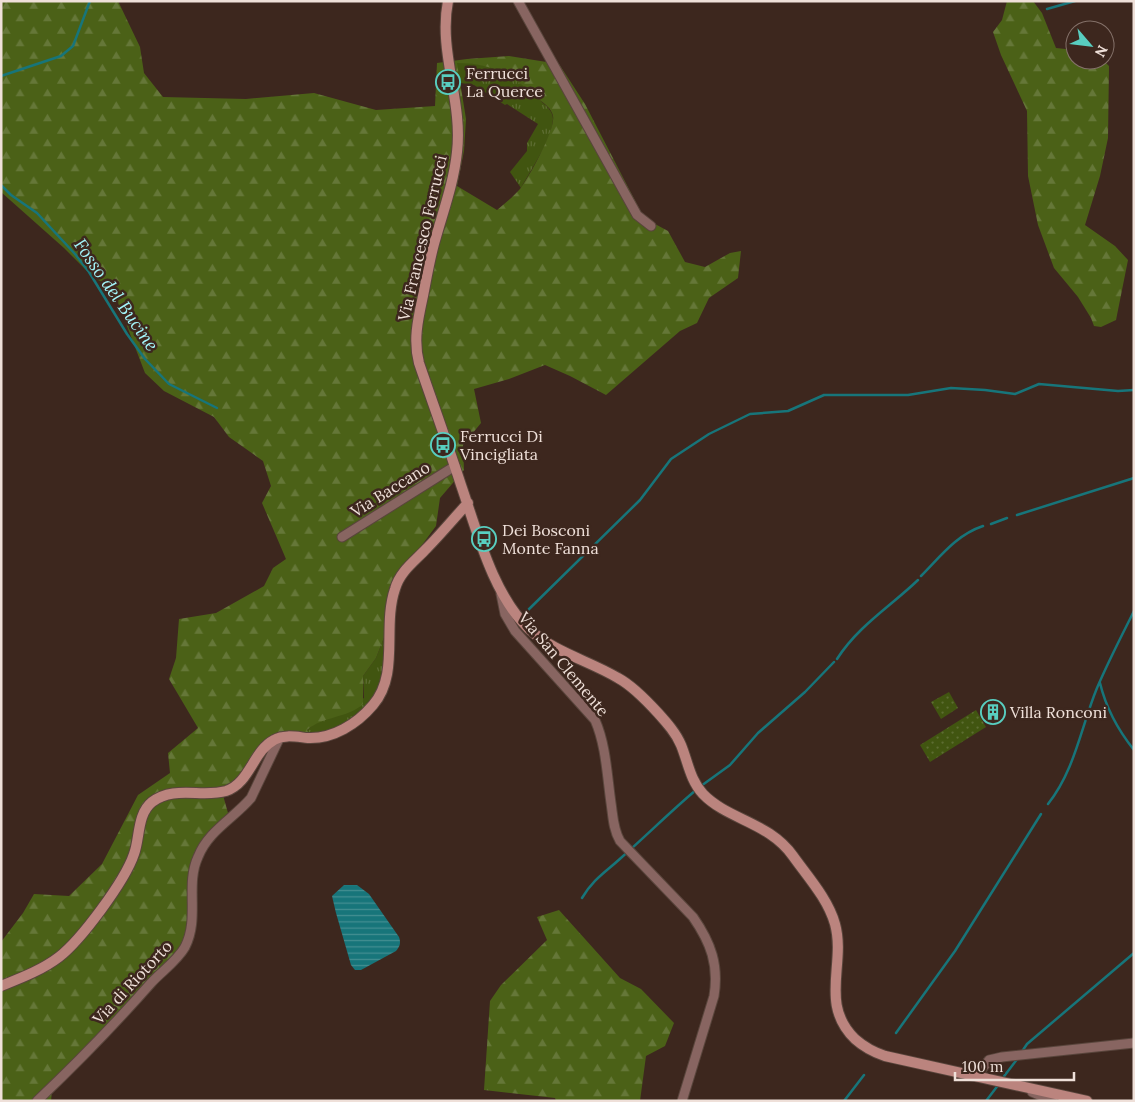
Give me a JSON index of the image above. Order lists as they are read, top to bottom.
{
  "streets": {
    "main road": ["Via Francesco Ferrucci"],
    "street": ["Via Baccano", "Via San Clemente", "Via di Riotorto"]
  },
  "crossings": [
    ["Via Francesco Ferrucci", "Via Baccano"],
    ["Via Francesco Ferrucci", "Via San Clemente"]
  ],
  "water": ["Fosso del Bucine"],
  "places": {
    "bus stop": ["Ferrucci La Querce", "Ferrucci Di Vincigliata", "Dei Bosconi Monte Fanna"],
    "building": ["Villa Ronconi"]
  },
  "scale_bar": "100 m",
  "north": "bottom right"
}
